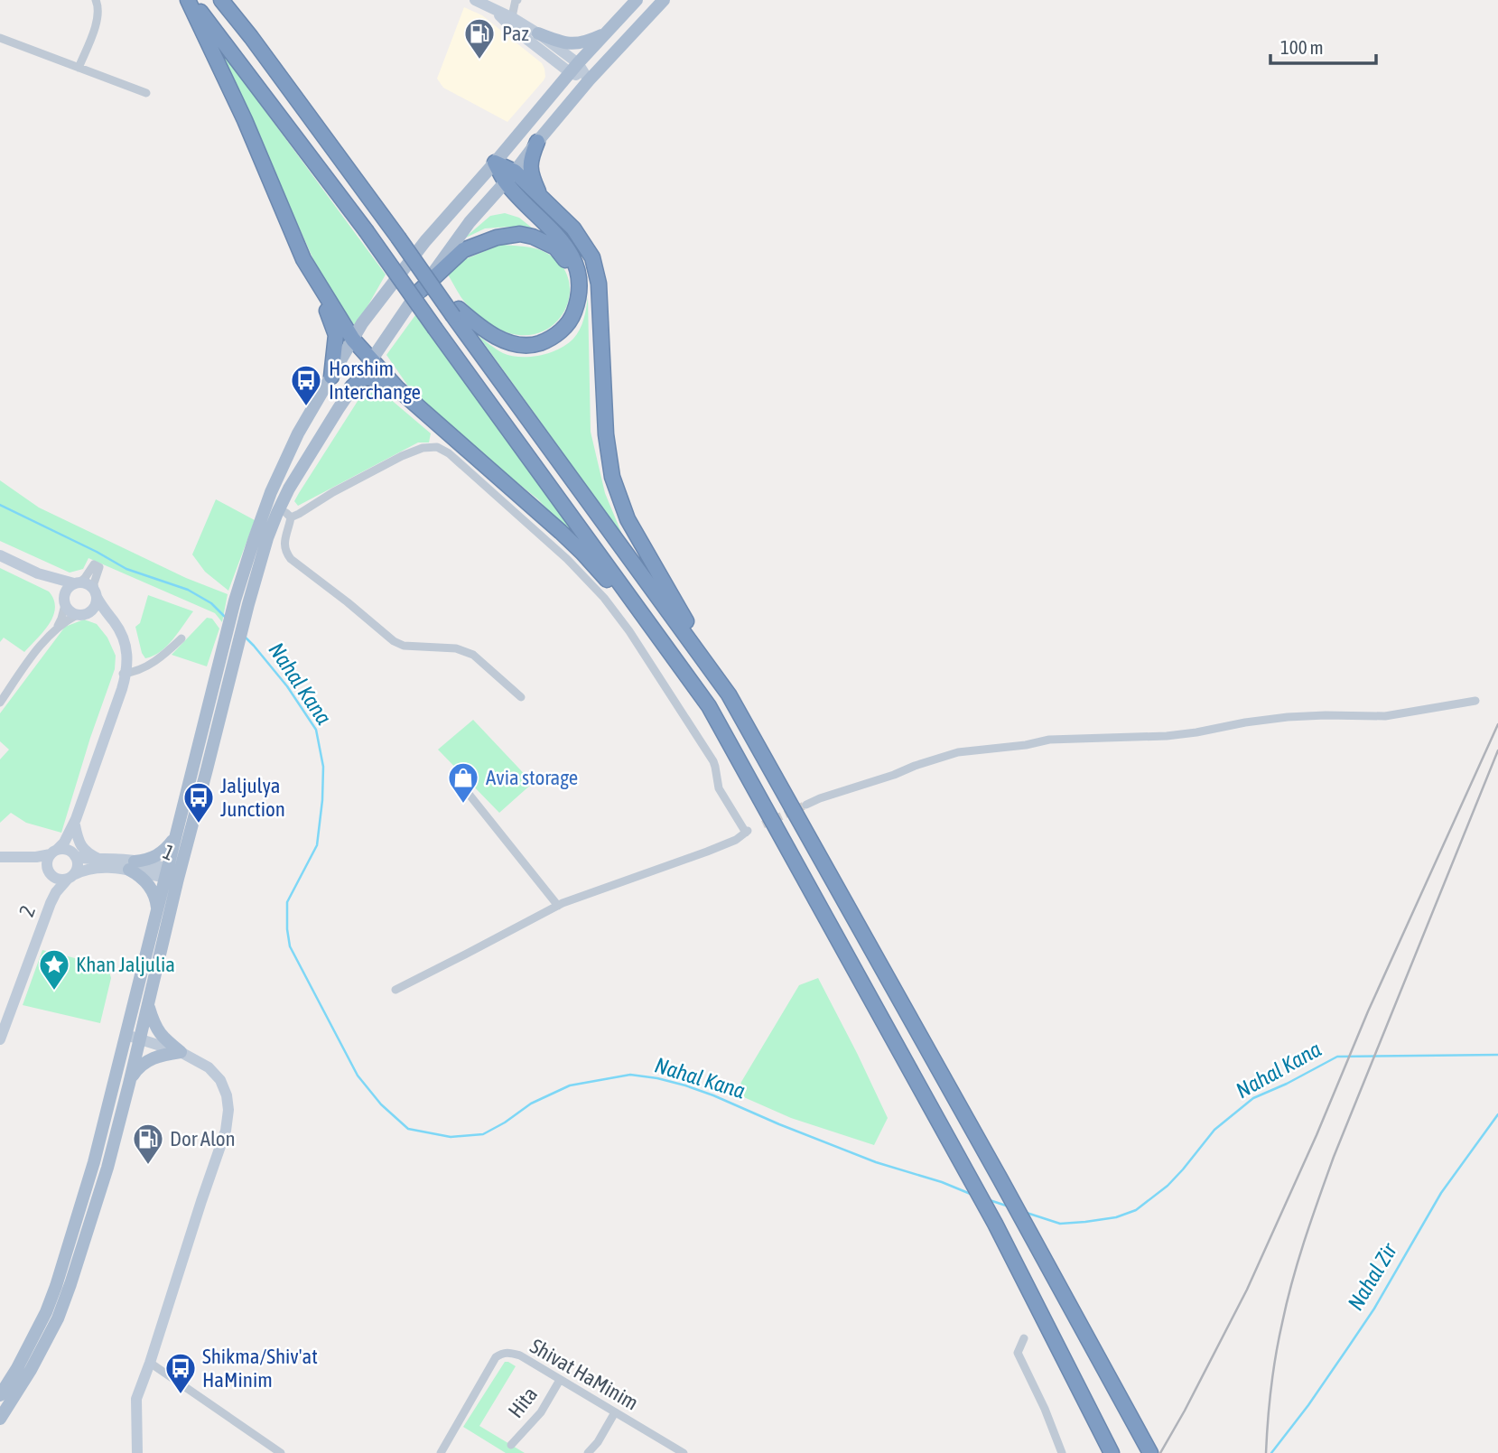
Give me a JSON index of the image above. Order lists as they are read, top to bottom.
{
  "streets": {
    "street": [
      "1",
      "2",
      "Shivat HaMinim",
      "Hita"
    ]
  },
  "crossings": [
    ["1", "2"],
    ["Shivat HaMinim", "Hita"]
  ],
  "water": ["Nahal Kana", "Nahal Zir"],
  "places": {
    "fuel station": ["Paz", "Dor Alon"],
    "bus stop": ["Horshim Interchange", "Jaljulya Junction", "Shikma/Shiv'at HaMinim"],
    "shop": ["Avia storage"],
    "place": ["Khan Jaljulia"]
  },
  "scale_bar": "100 m"
}
